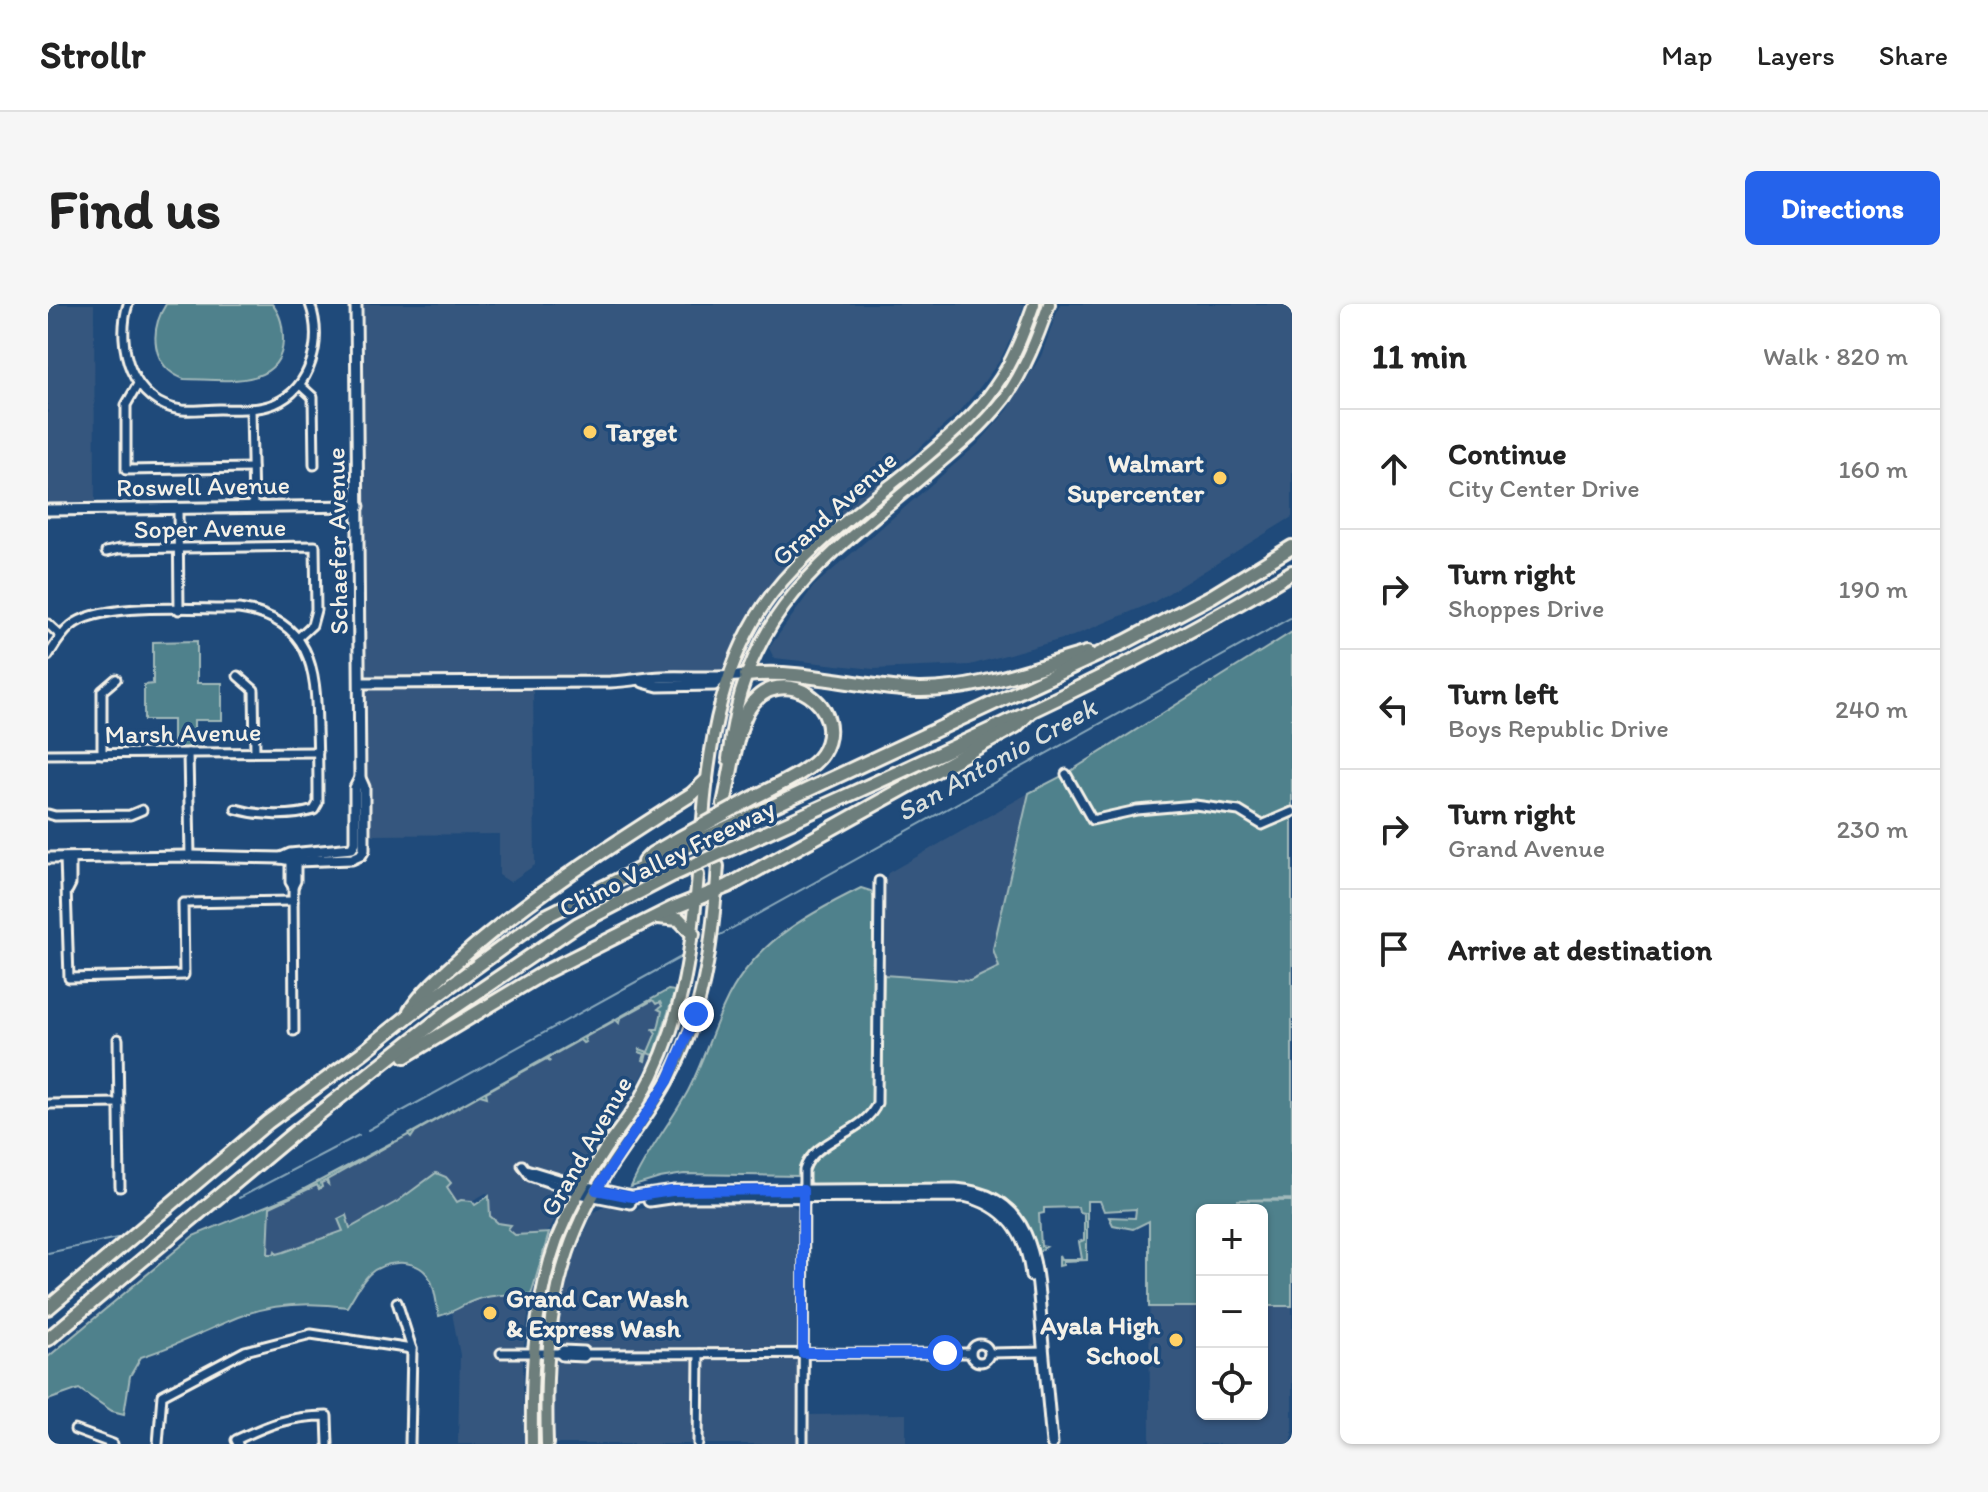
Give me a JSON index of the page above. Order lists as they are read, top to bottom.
{
  "streets": {
    "highway": ["Chino Valley Freeway"],
    "main road": ["Roswell Avenue", "Grand Avenue", "Schaefer Avenue"],
    "street": ["Soper Avenue", "Marsh Avenue"]
  },
  "crossings": [
    ["Roswell Avenue", "Schaefer Avenue"]
  ],
  "water": ["San Antonio Creek"],
  "places": [
    "Target",
    "Walmart Supercenter",
    "Grand Car Wash & Express Wash",
    "Ayala High School"
  ],
  "page": {
    "header": "Strollr",
    "nav": ["Map", "Layers", "Share"],
    "buttons": "Directions",
    "title": "Find us",
    "heading": ["11 min", "Walk · 820 m"],
    "list": [
      ["Continue", "City Center Drive", "160 m"],
      ["Turn right", "Shoppes Drive", "190 m"],
      ["Turn left", "Boys Republic Drive", "240 m"],
      ["Turn right", "Grand Avenue", "230 m"],
      "Arrive at destination"
    ],
    "map_buttons": ["+", "−"]
  }
}
